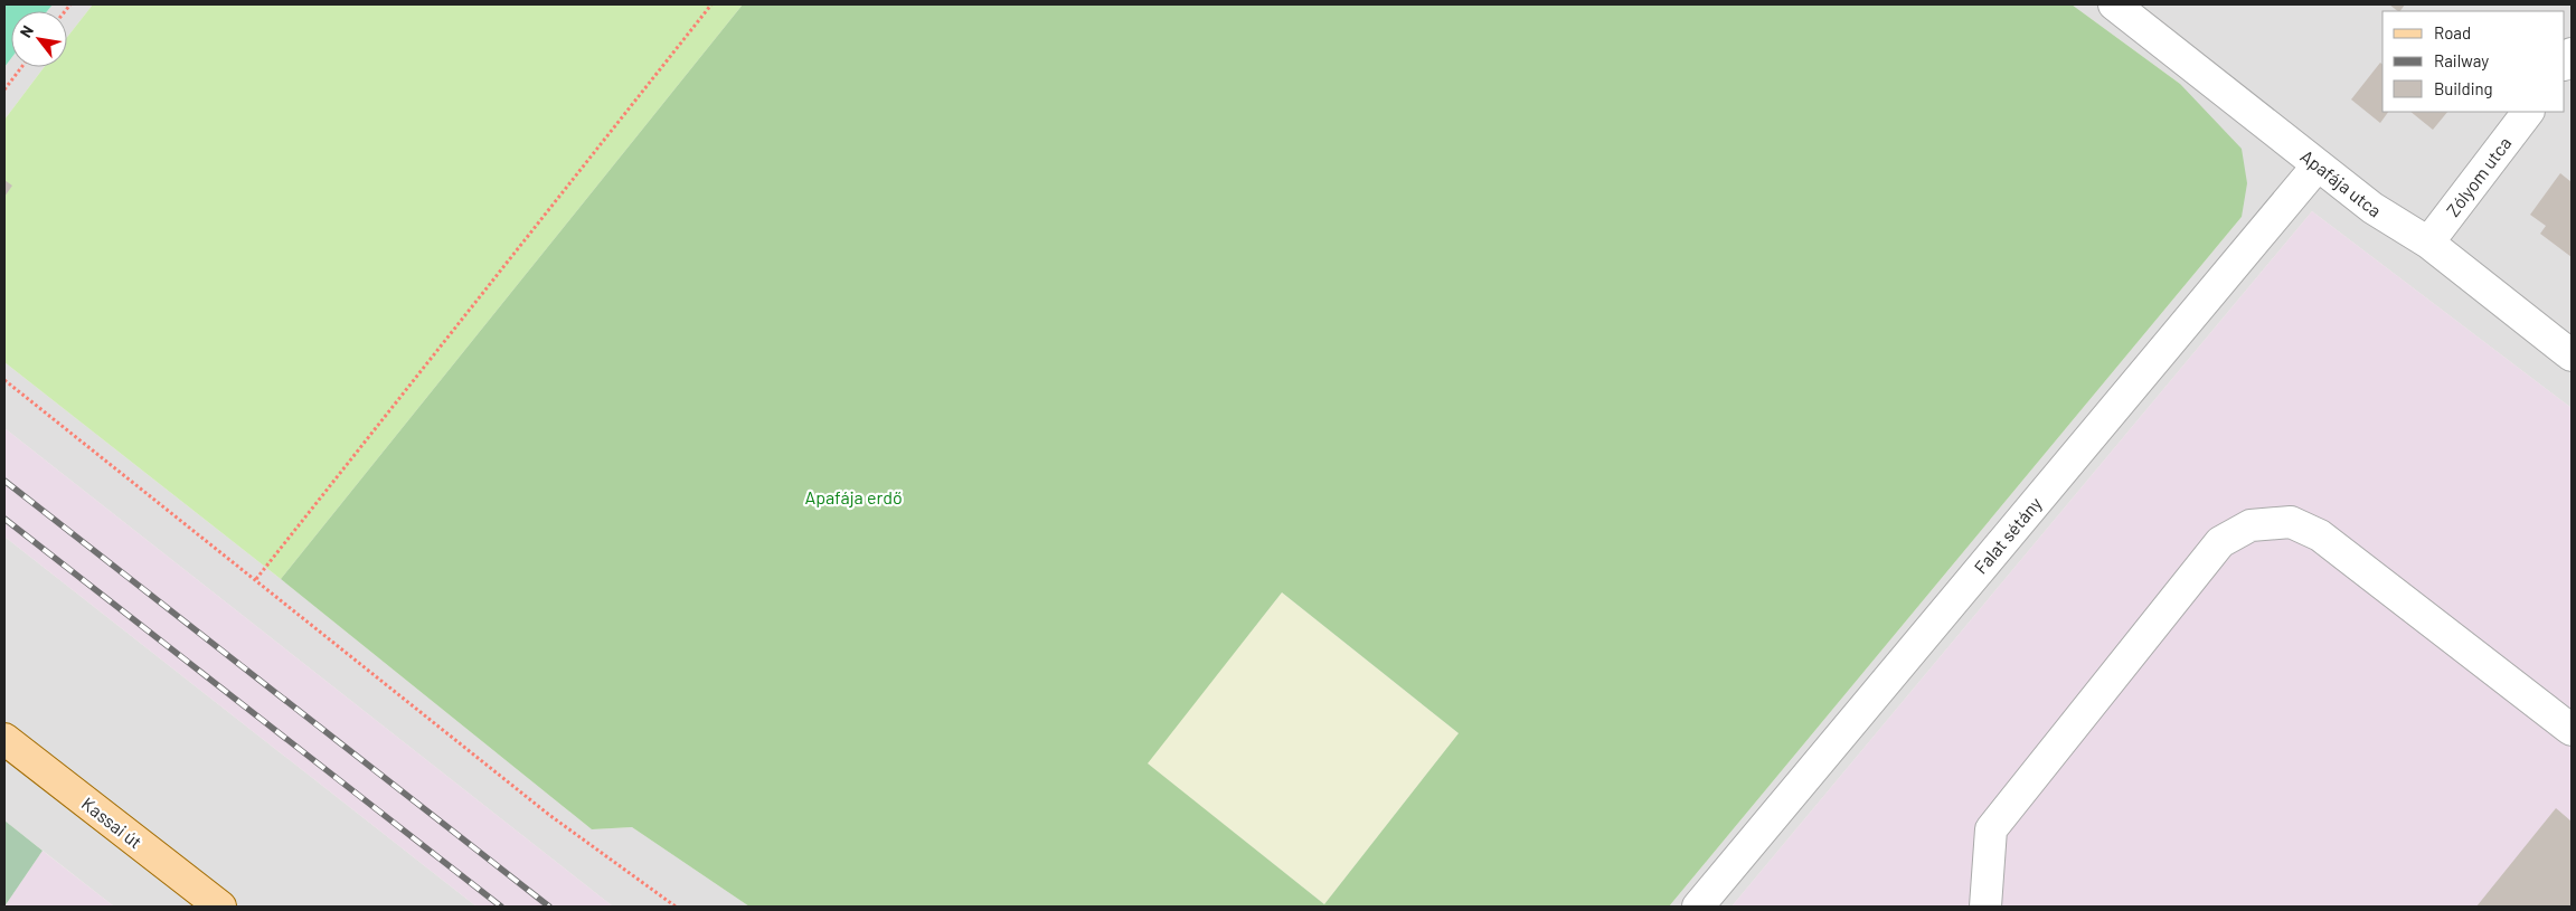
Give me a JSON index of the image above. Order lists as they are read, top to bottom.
{
  "streets": {
    "main road": ["Kassai út"],
    "street": ["Zólyom utca", "Apafája utca", "Falat sétány"]
  },
  "crossings": [
    ["Zólyom utca", "Apafája utca"],
    ["Apafája utca", "Falat sétány"]
  ],
  "parks": ["Apafája erdő"],
  "legend": ["Road", "Railway", "Building"],
  "north": "top left"
}
